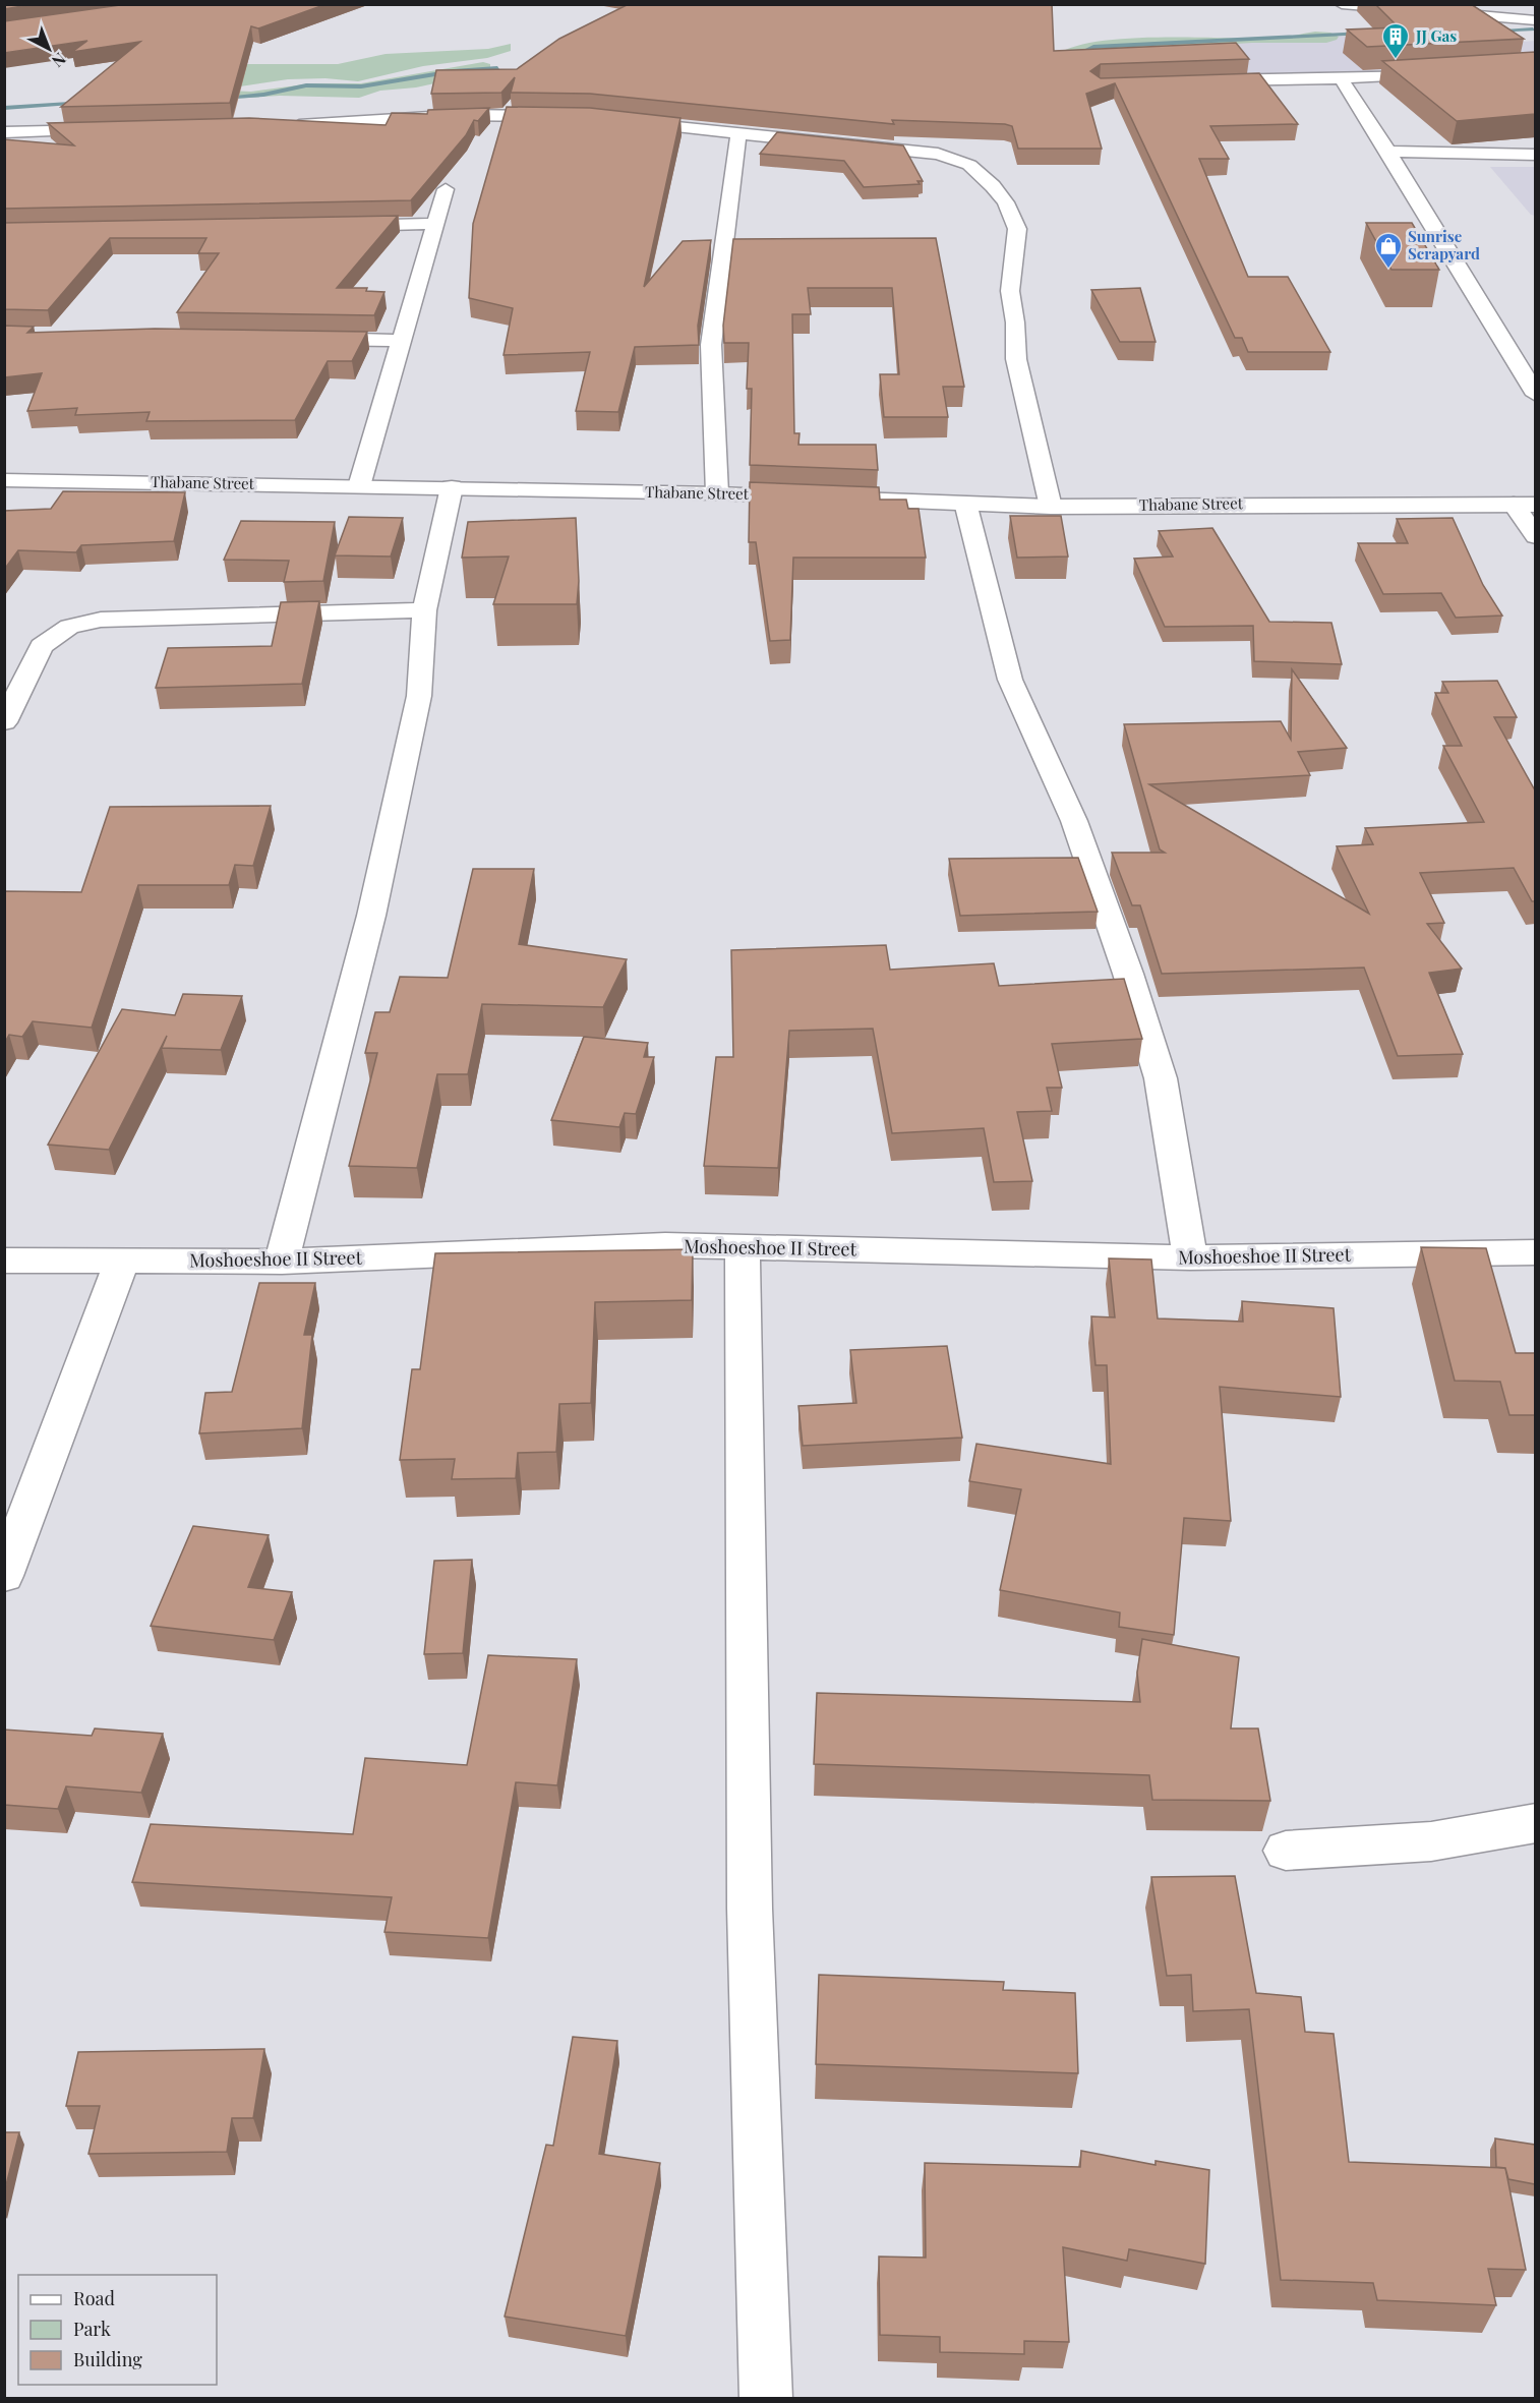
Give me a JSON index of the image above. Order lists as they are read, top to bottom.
{
  "streets": {
    "street": ["Thabane Street", "Moshoeshoe II Street"]
  },
  "places": {
    "building": ["JJ Gas"],
    "shop": ["Sunrise Scrapyard"]
  },
  "legend": ["Road", "Park", "Building"],
  "north": "bottom right"
}
